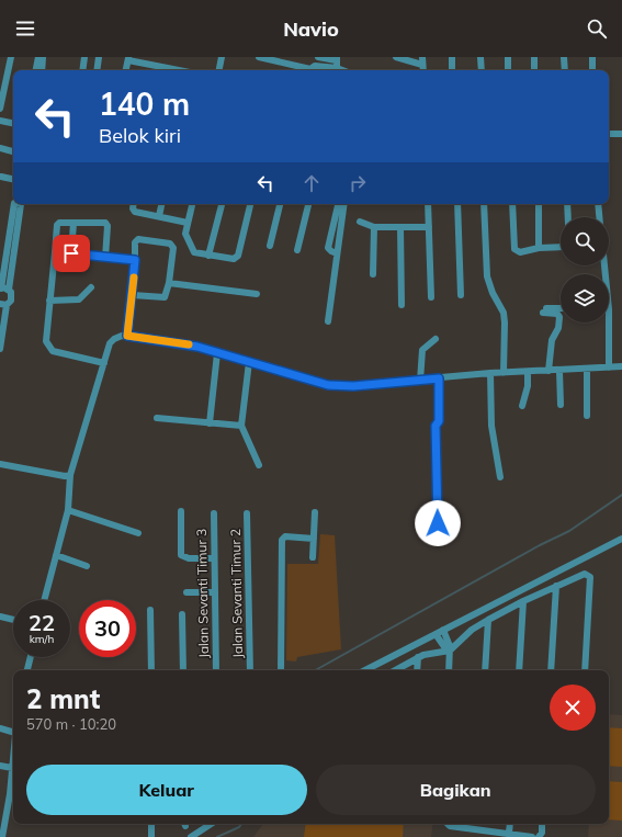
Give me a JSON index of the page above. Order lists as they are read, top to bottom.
{
  "streets": {
    "street": ["Jalan Sevanti Timur 3", "Jalan Sevanti Timur 2"]
  },
  "page": {
    "header": "Navio",
    "turn": ["140 m", "Belok kiri"],
    "speed": "22 km/h",
    "limit": "30",
    "heading": ["2 mnt", "570 m · 10:20"],
    "buttons": ["Keluar", "Bagikan"]
  }
}
